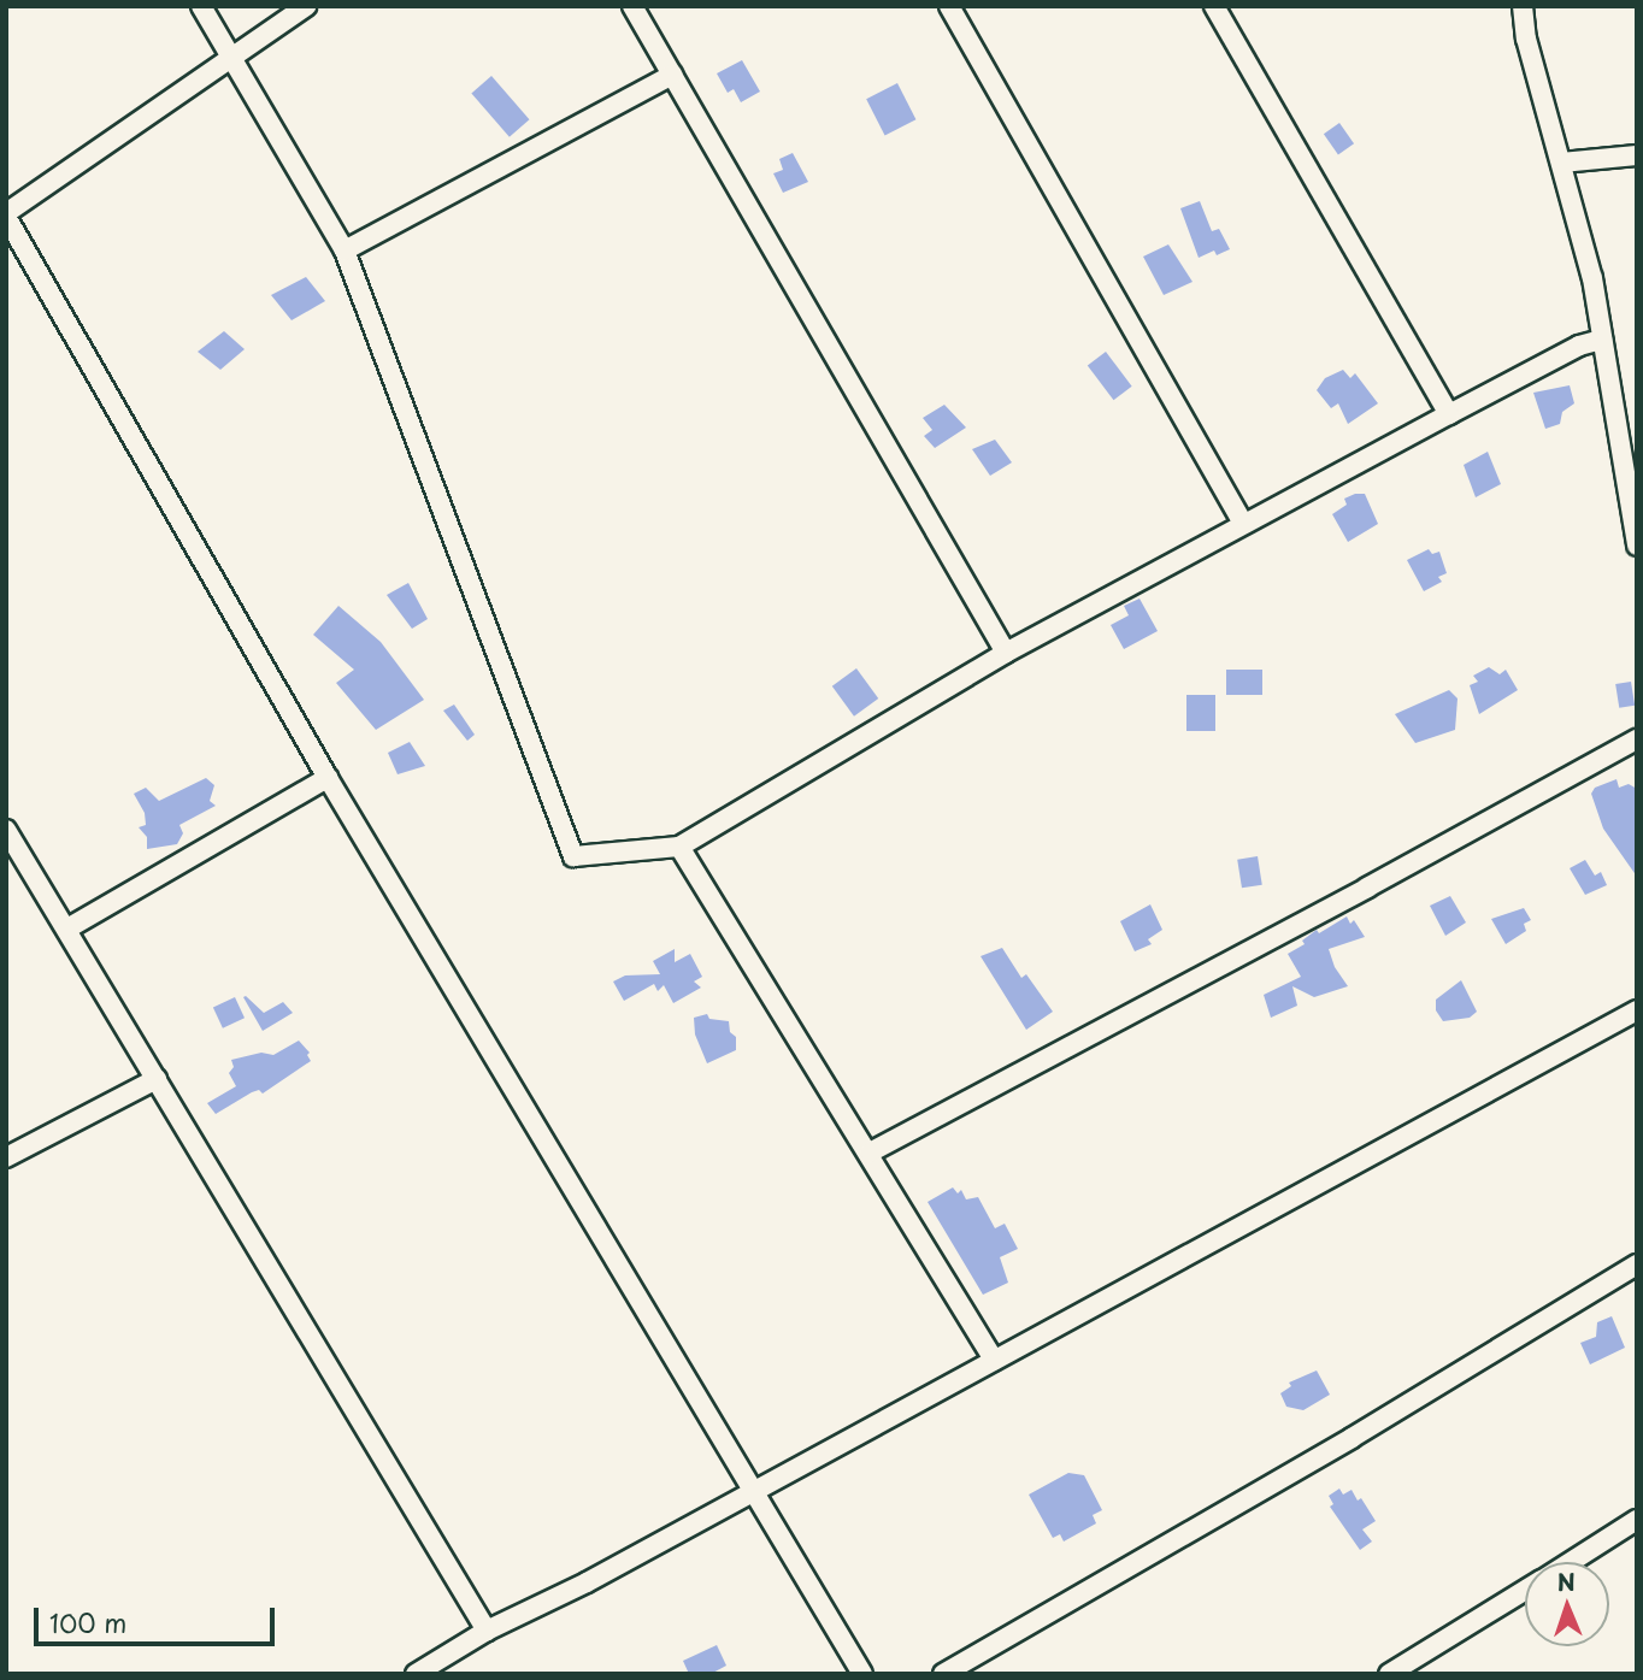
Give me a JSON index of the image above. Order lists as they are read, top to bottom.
{
  "scale_bar": "100 m",
  "north": "top"
}
